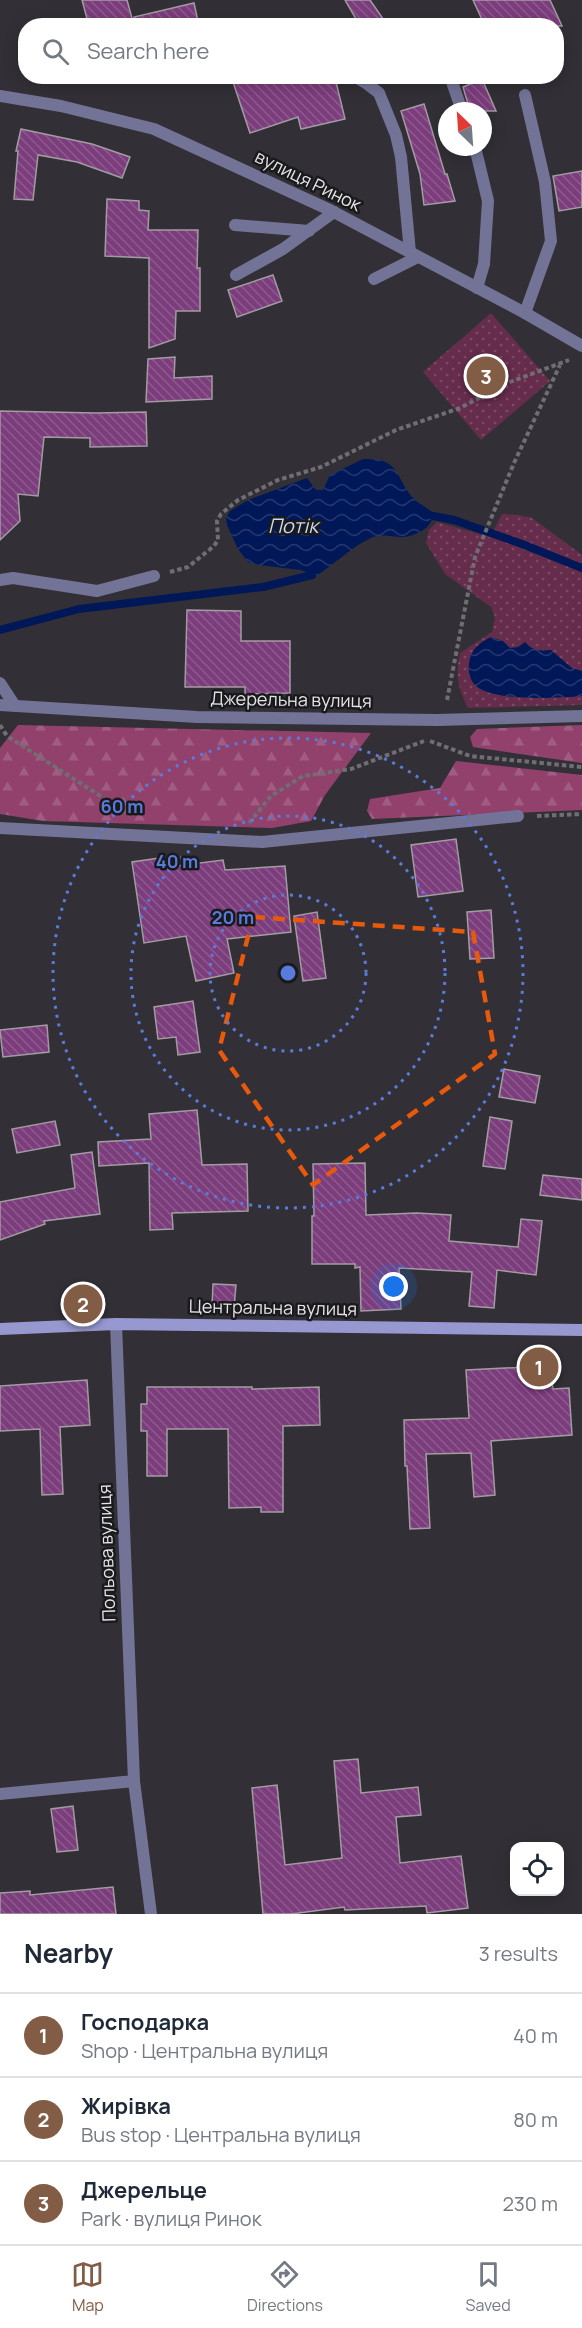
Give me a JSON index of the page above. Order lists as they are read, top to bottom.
{
  "streets": {
    "street": [
      "вулиця Ринок",
      "Джерельна вулиця",
      "Центральна вулиця",
      "Польова вулиця"
    ]
  },
  "crossings": [
    ["Центральна вулиця", "Польова вулиця"]
  ],
  "water": ["Потік"],
  "north": "top left",
  "page": {
    "search": "Search here",
    "pins": ["3", "2", "1"],
    "heading": ["Nearby", "3 results"],
    "list": [
      {
        "mark": "1",
        "name": "Господарка",
        "note": "Shop · Центральна вулиця",
        "value": "40 m"
      },
      {
        "mark": "2",
        "name": "Жирівка",
        "note": "Bus stop · Центральна вулиця",
        "value": "80 m"
      },
      {
        "mark": "3",
        "name": "Джерельце",
        "note": "Park · вулиця Ринок",
        "value": "230 m"
      }
    ],
    "nav": ["Map", "Directions", "Saved"]
  },
  "rings": ["60 m", "40 m", "20 m"]
}
